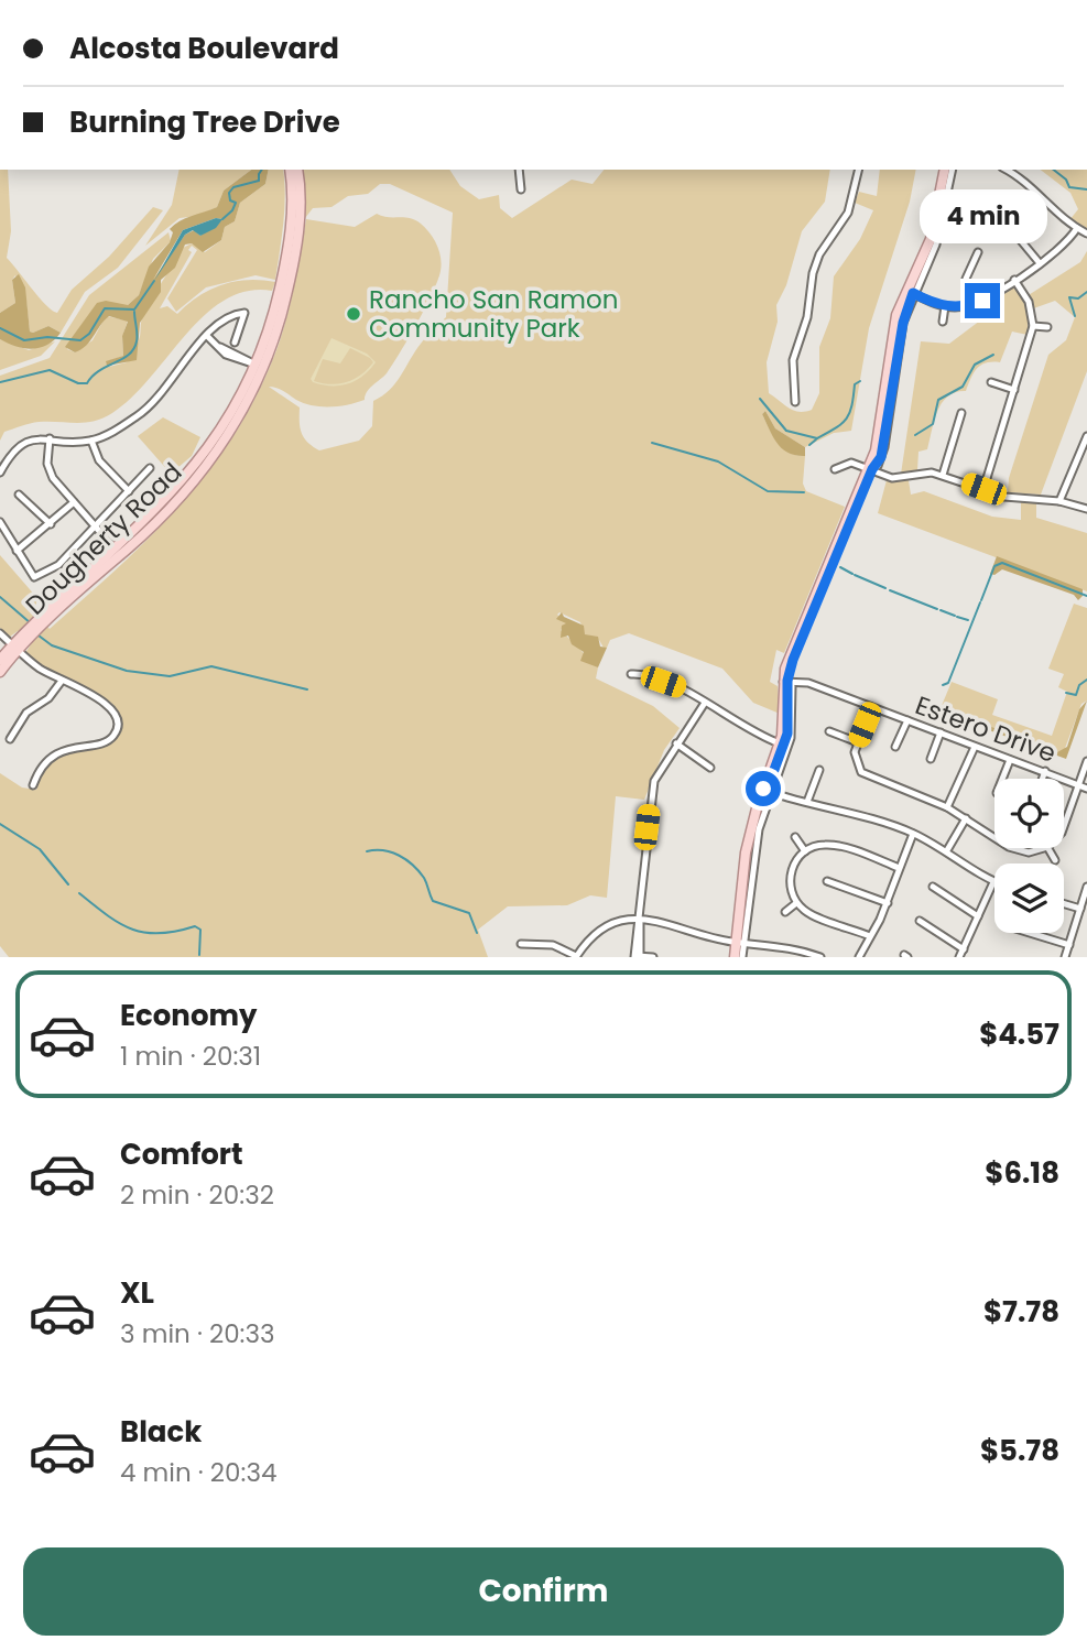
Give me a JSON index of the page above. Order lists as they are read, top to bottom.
{
  "streets": {
    "main road": ["Dougherty Road"],
    "street": ["Estero Drive"]
  },
  "places": ["Rancho San Ramon Community Park"],
  "page": {
    "banner": ["Alcosta Boulevard", "Burning Tree Drive"],
    "bubble": "4 min",
    "list": [
      {
        "name": "Economy",
        "note": "1 min · 20:31",
        "value": "$4.57"
      },
      {
        "name": "Comfort",
        "note": "2 min · 20:32",
        "value": "$6.18"
      },
      {
        "name": "XL",
        "note": "3 min · 20:33",
        "value": "$7.78"
      },
      {
        "name": "Black",
        "note": "4 min · 20:34",
        "value": "$5.78"
      }
    ],
    "buttons": "Confirm"
  }
}
